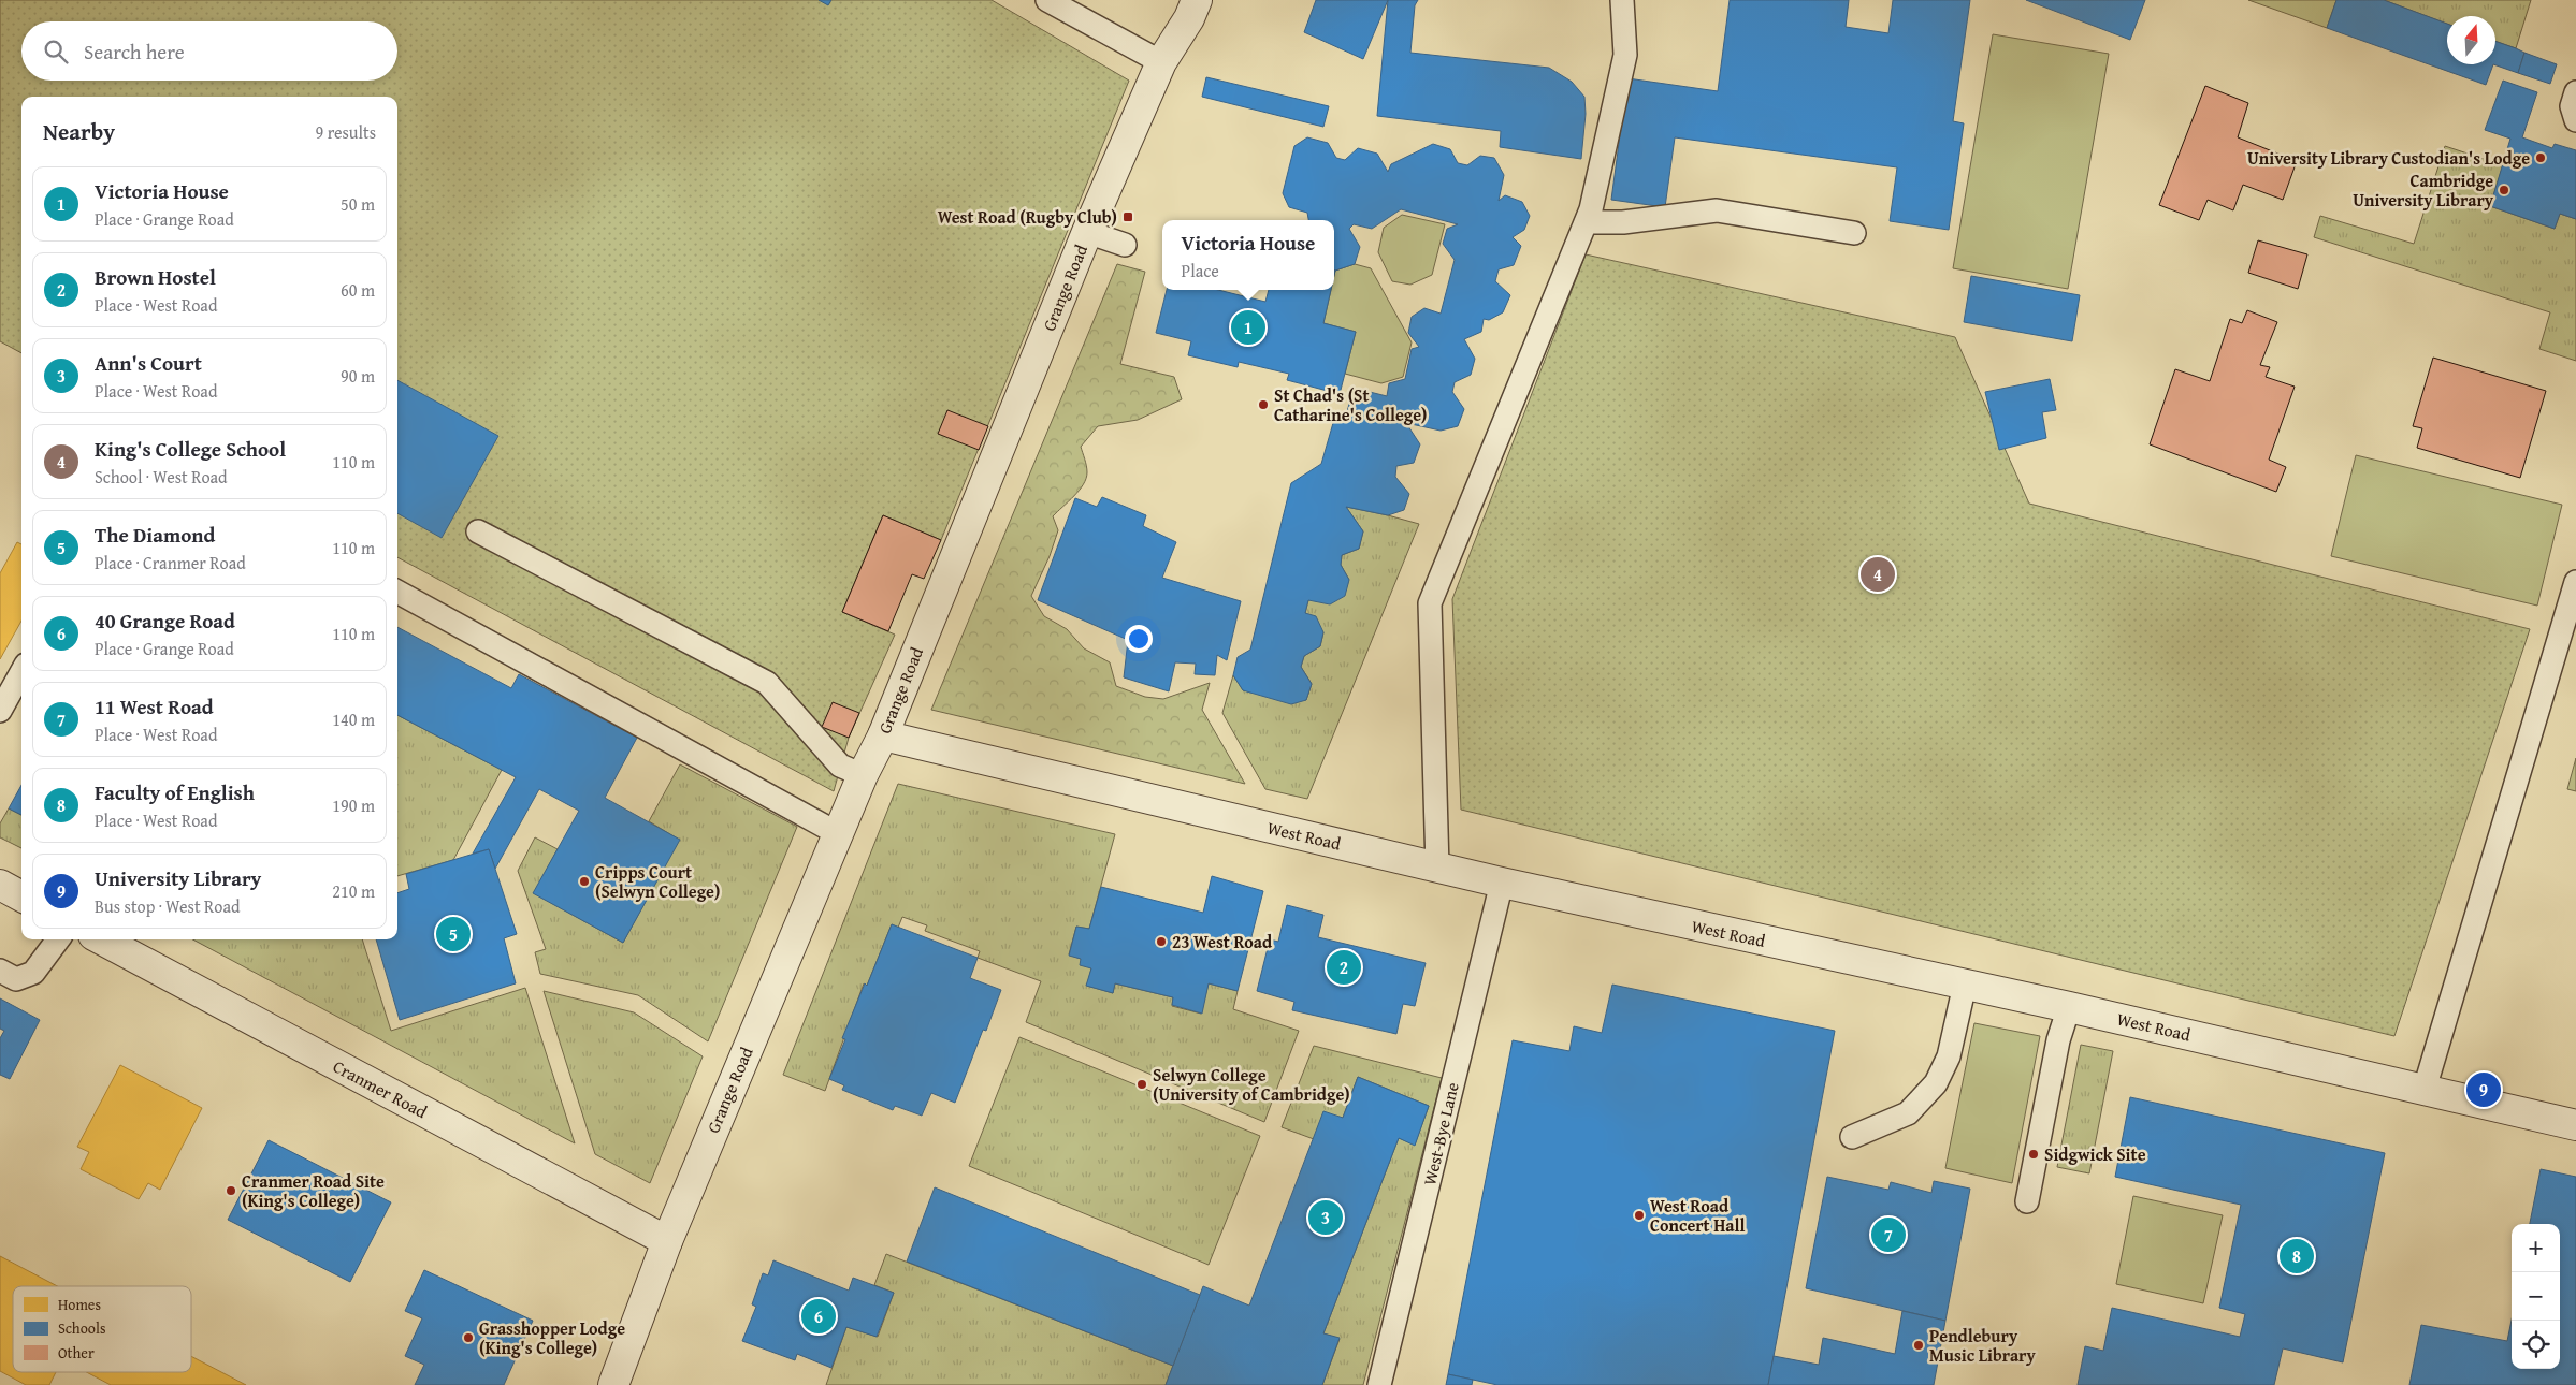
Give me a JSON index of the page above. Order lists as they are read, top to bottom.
{
  "streets": {
    "street": ["Grange Road", "West Road", "Cranmer Road"],
    "lane": ["West-Bye Lane"]
  },
  "crossings": [
    ["Grange Road", "West Road"],
    ["Grange Road", "Cranmer Road"],
    ["West Road", "West-Bye Lane"]
  ],
  "places": {
    "other": [
      "University Library Custodian's Lodge",
      "Cambridge University Library",
      "St Chad's (St Catharine's College)",
      "Cripps Court (Selwyn College)",
      "23 West Road",
      "Selwyn College (University of Cambridge)",
      "Sidgwick Site",
      "Cranmer Road Site (King's College)",
      "West Road Concert Hall",
      "Grasshopper Lodge (King's College)",
      "Pendlebury Music Library"
    ],
    "transit": ["West Road (Rugby Club)"]
  },
  "legend": ["Homes", "Schools", "Other"],
  "north": "top",
  "page": {
    "search": "Search here",
    "heading": ["Nearby", "9 results"],
    "list": [
      {
        "mark": "1",
        "name": "Victoria House",
        "note": "Place · Grange Road",
        "value": "50 m"
      },
      {
        "mark": "2",
        "name": "Brown Hostel",
        "note": "Place · West Road",
        "value": "60 m"
      },
      {
        "mark": "3",
        "name": "Ann's Court",
        "note": "Place · West Road",
        "value": "90 m"
      },
      {
        "mark": "4",
        "name": "King's College School",
        "note": "School · West Road",
        "value": "110 m"
      },
      {
        "mark": "5",
        "name": "The Diamond",
        "note": "Place · Cranmer Road",
        "value": "110 m"
      },
      {
        "mark": "6",
        "name": "40 Grange Road",
        "note": "Place · Grange Road",
        "value": "110 m"
      },
      {
        "mark": "7",
        "name": "11 West Road",
        "note": "Place · West Road",
        "value": "140 m"
      },
      {
        "mark": "8",
        "name": "Faculty of English",
        "note": "Place · West Road",
        "value": "190 m"
      },
      {
        "mark": "9",
        "name": "University Library",
        "note": "Bus stop · West Road",
        "value": "210 m"
      }
    ],
    "popup": ["Victoria House", "Place"],
    "pins": [
      "1",
      "4",
      "5",
      "2",
      "9",
      "3",
      "7",
      "8",
      "6"
    ],
    "map_buttons": ["+", "−"]
  }
}
